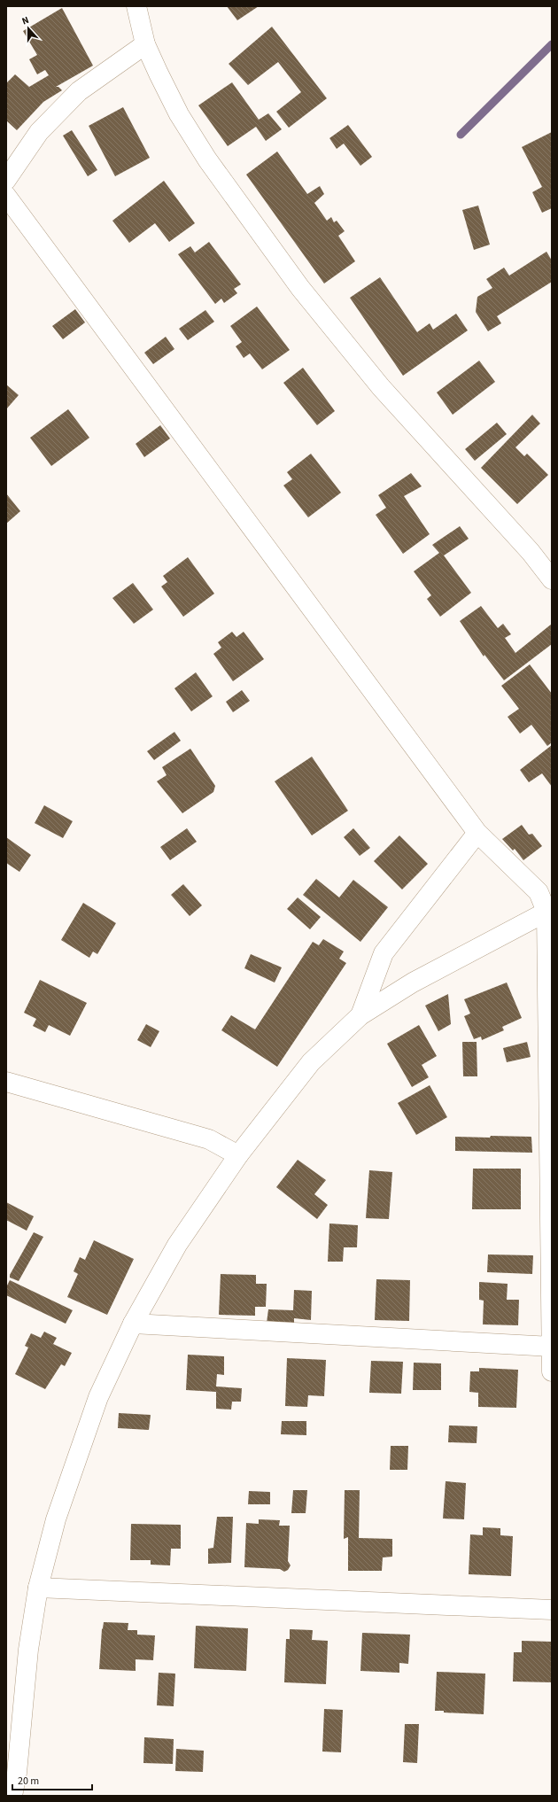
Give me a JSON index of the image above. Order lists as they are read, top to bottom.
{
  "scale_bar": "20 m",
  "north": "top"
}
